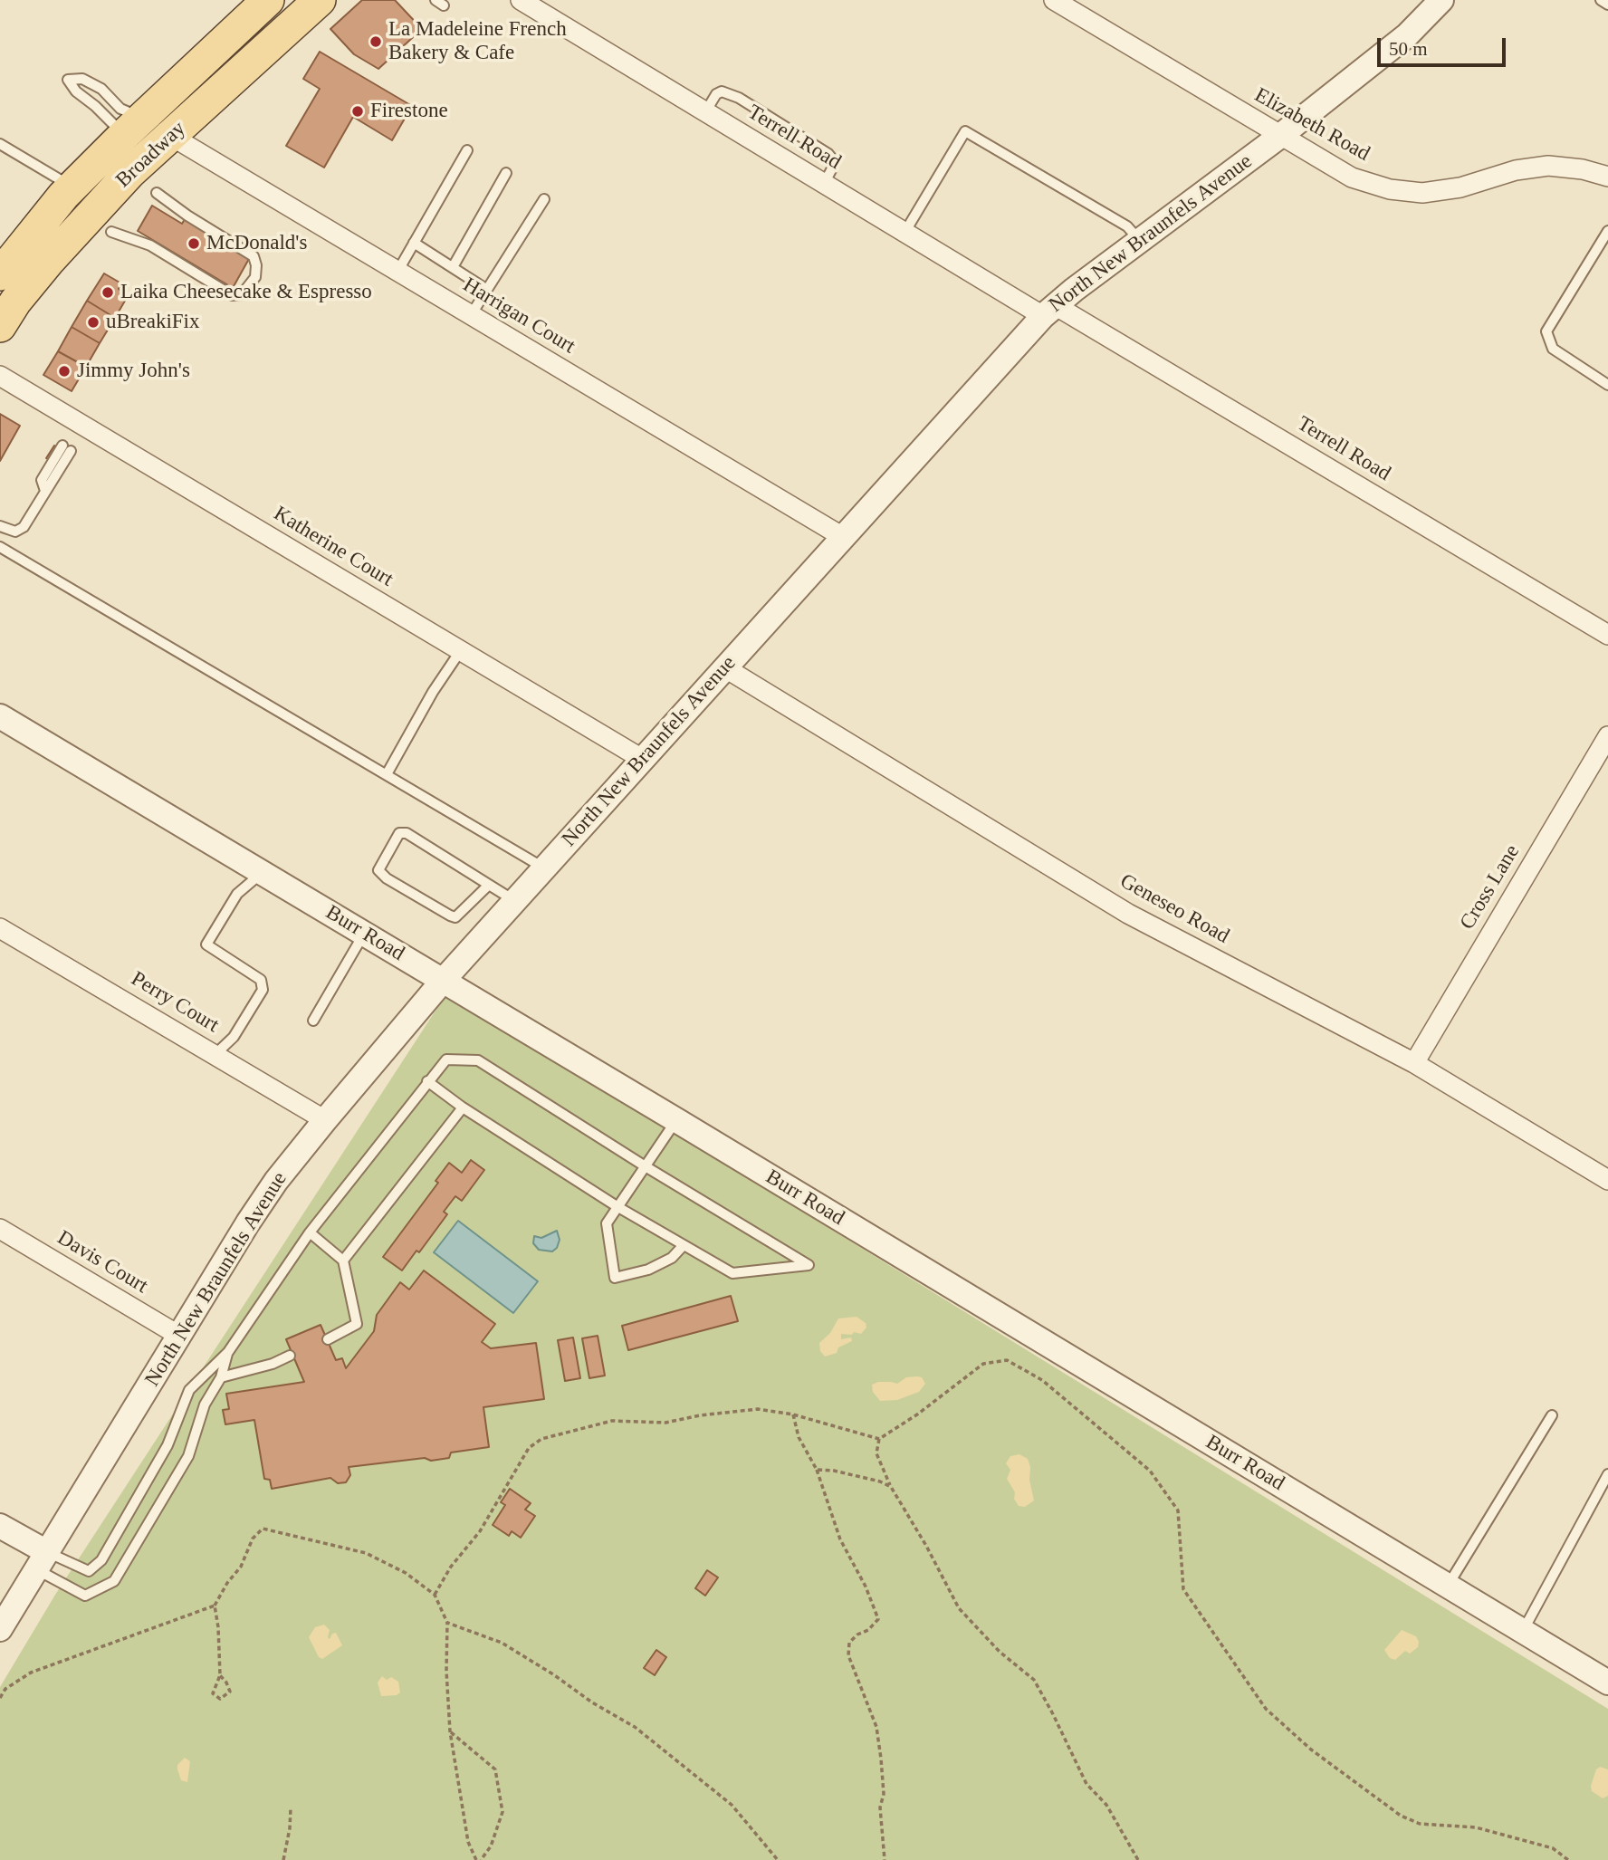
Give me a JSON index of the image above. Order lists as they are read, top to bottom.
{
  "streets": {
    "main road": ["Broadway"],
    "street": [
      "Elizabeth Road",
      "Terrell Road",
      "North New Braunfels Avenue",
      "Harrigan Court",
      "Katherine Court",
      "Cross Lane",
      "Geneseo Road",
      "Burr Road",
      "Perry Court",
      "Davis Court"
    ]
  },
  "crossings": [
    ["Elizabeth Road", "North New Braunfels Avenue"],
    ["Terrell Road", "North New Braunfels Avenue"],
    ["Broadway", "Harrigan Court"],
    ["North New Braunfels Avenue", "Harrigan Court"],
    ["North New Braunfels Avenue", "Katherine Court"],
    ["North New Braunfels Avenue", "Geneseo Road"],
    ["North New Braunfels Avenue", "Burr Road"],
    ["North New Braunfels Avenue", "Perry Court"],
    ["North New Braunfels Avenue", "Davis Court"],
    ["Cross Lane", "Geneseo Road"]
  ],
  "places": [
    "La Madeleine French Bakery & Cafe",
    "Firestone",
    "McDonald's",
    "Laika Cheesecake & Espresso",
    "uBreakiFix",
    "Jimmy John's"
  ],
  "scale_bar": "50 m"
}
